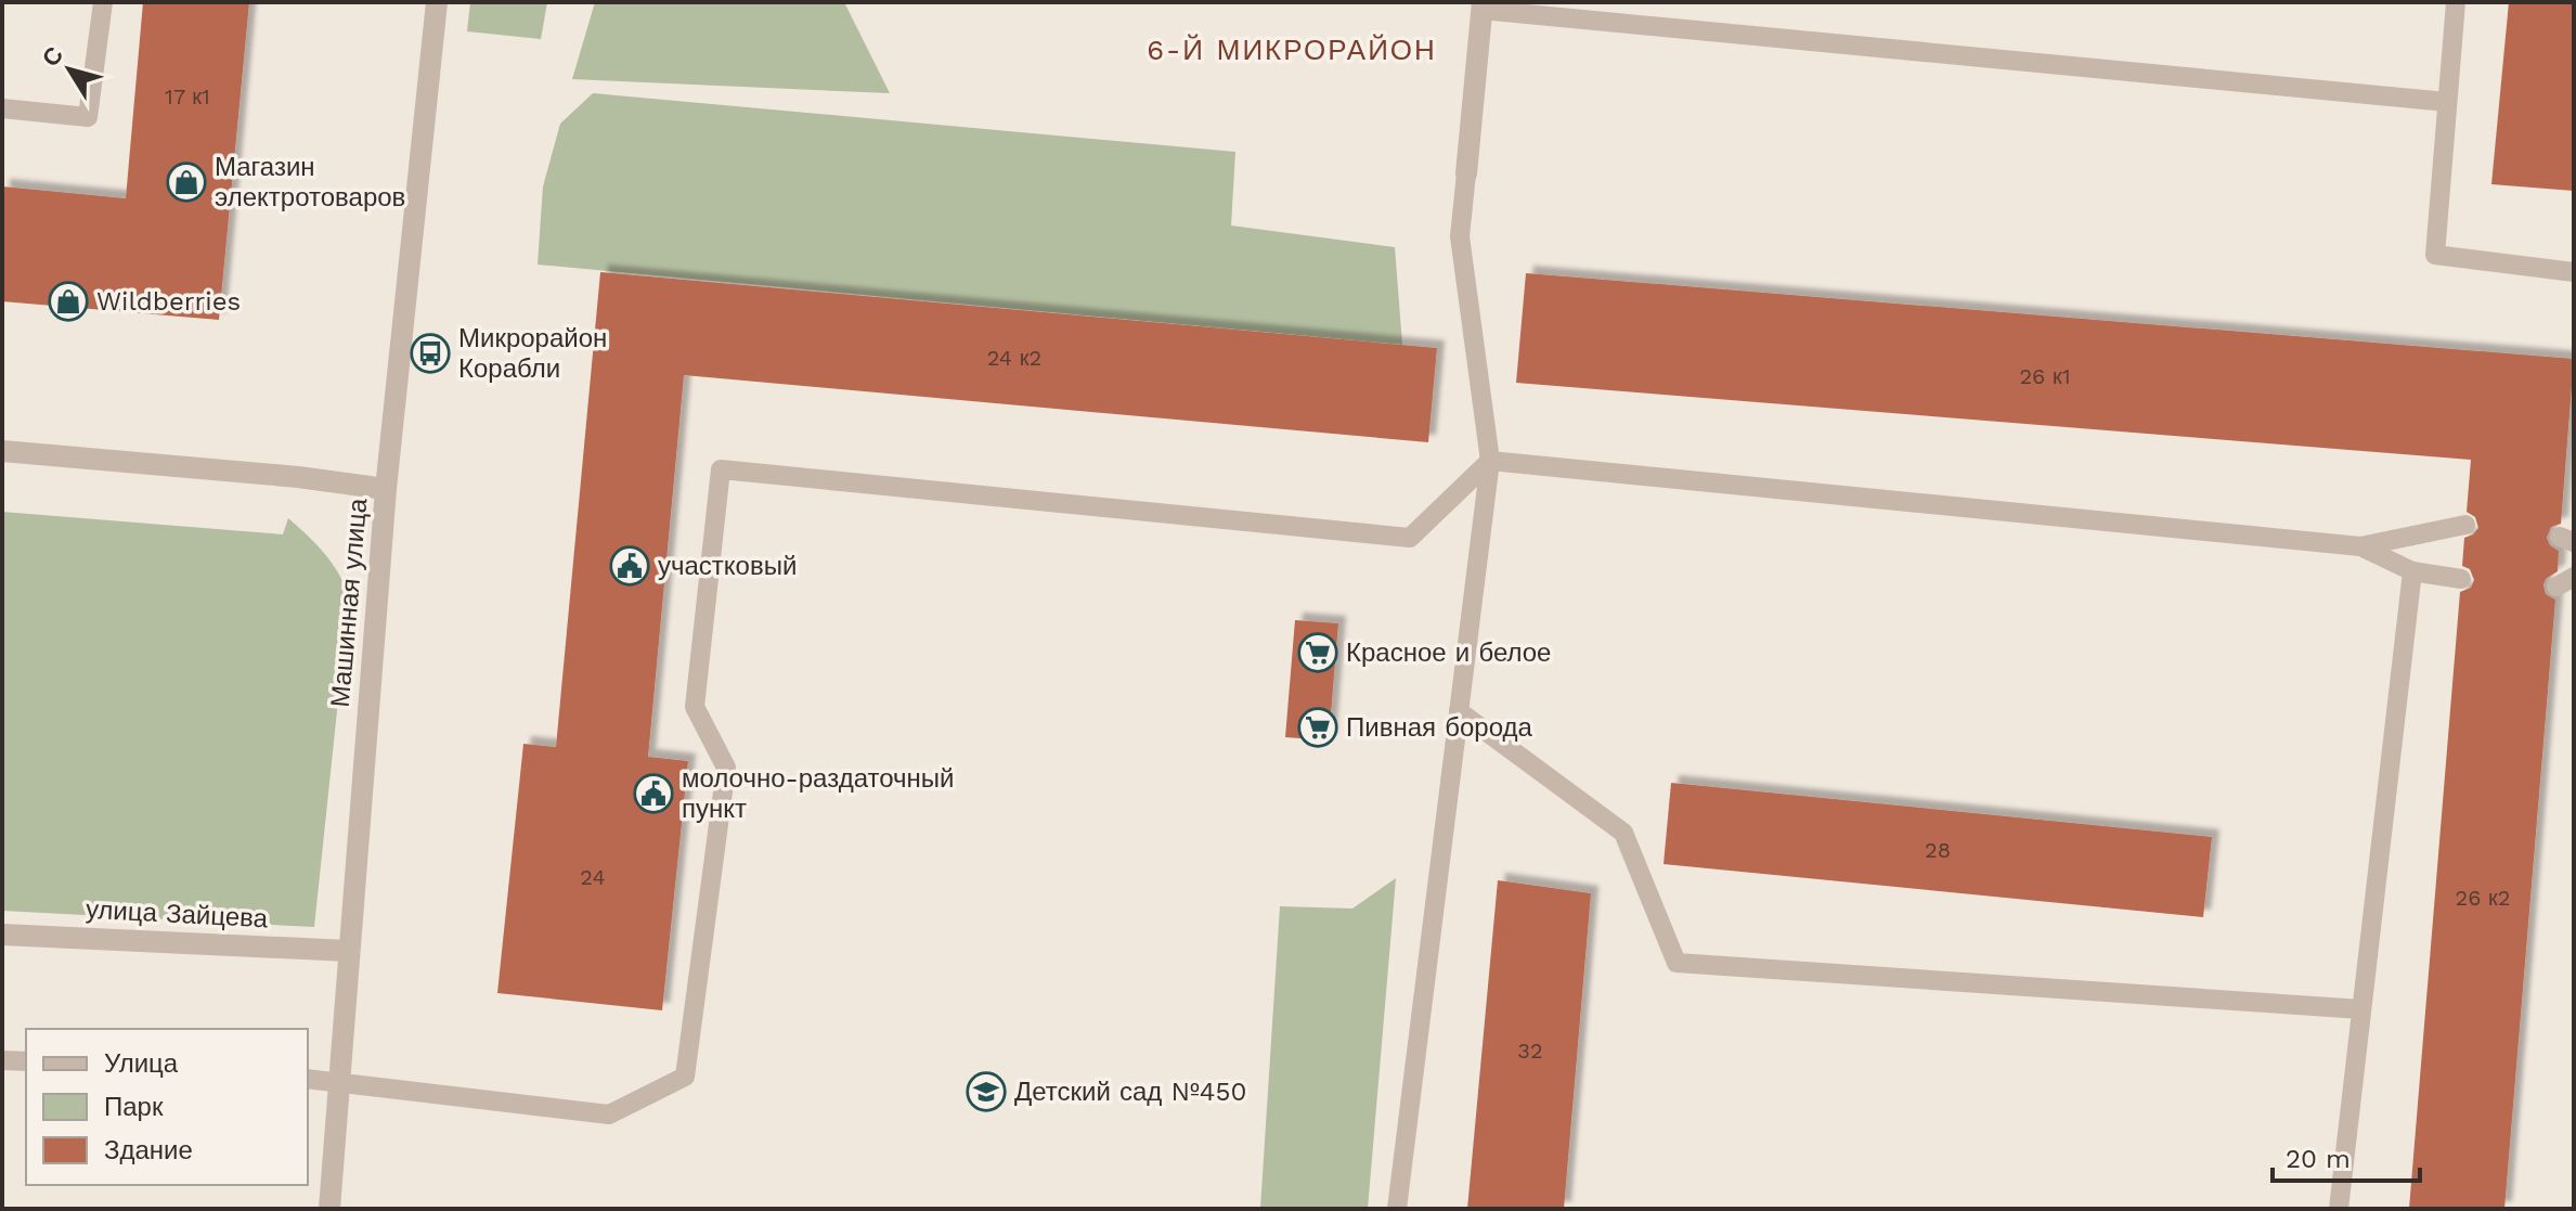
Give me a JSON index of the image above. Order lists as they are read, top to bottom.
{
  "streets": {
    "street": ["Машинная улица", "улица Зайцева"]
  },
  "crossings": [
    ["Машинная улица", "улица Зайцева"]
  ],
  "districts": ["6-Й МИКРОРАЙОН"],
  "places": {
    "shop": ["Магазин электротоваров", "Wildberries"],
    "bus stop": ["Микрорайон Корабли"],
    "public building": ["участковый", "молочно-раздаточный пункт"],
    "supermarket": ["Красное и белое", "Пивная борода"],
    "school or university": ["Детский сад №450"]
  },
  "house_numbers": [
    "17 к1",
    "24 к2",
    "26 к1",
    "28",
    "24",
    "26 к2",
    "32"
  ],
  "legend": ["Улица", "Парк", "Здание"],
  "scale_bar": "20 m",
  "north": "top left"
}
